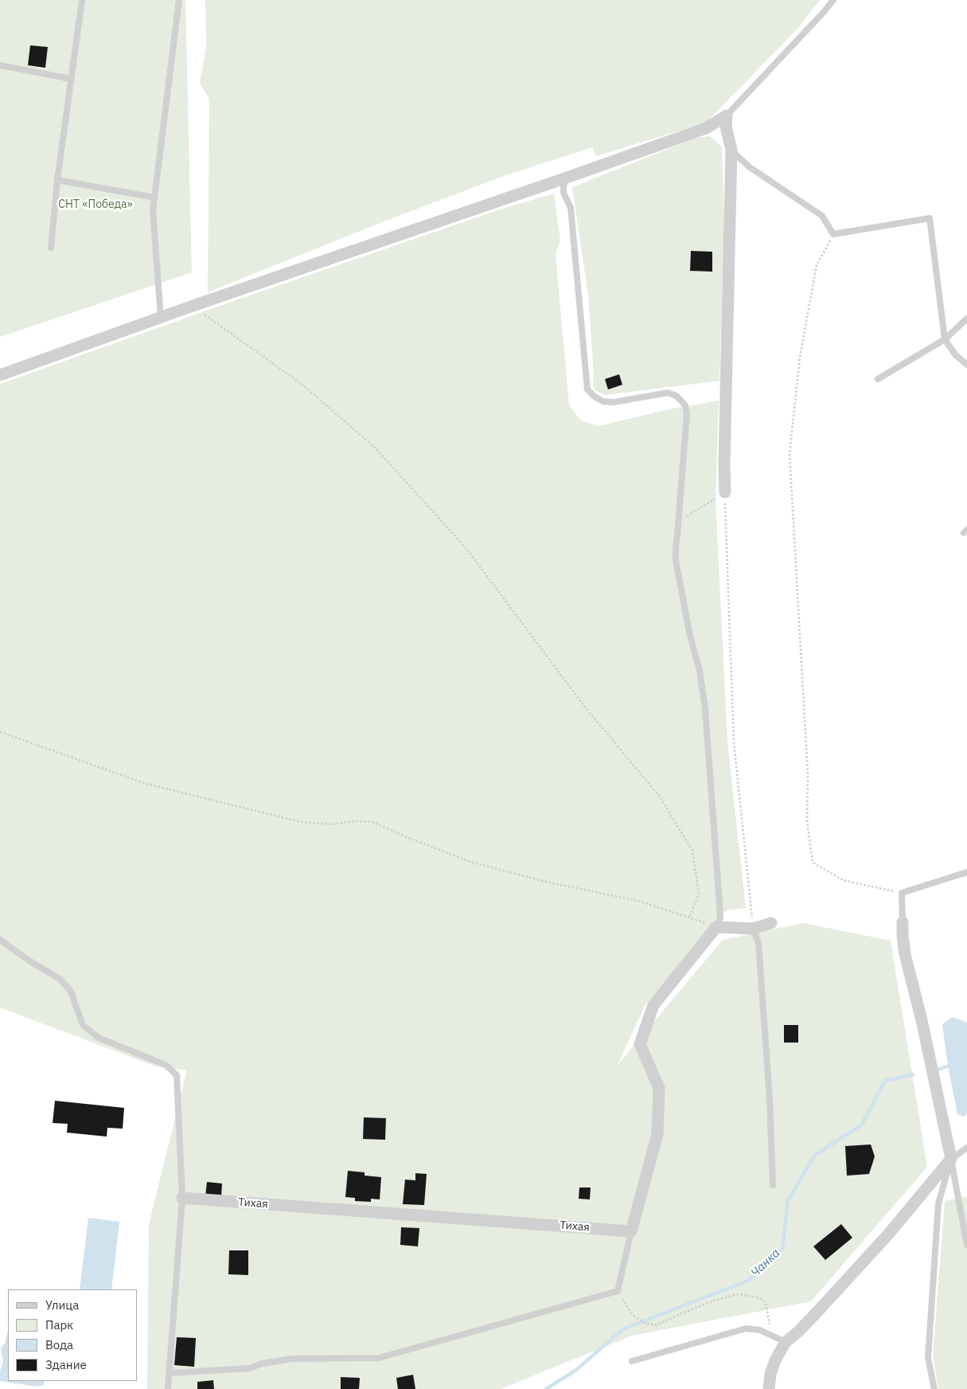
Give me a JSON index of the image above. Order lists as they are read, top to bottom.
{
  "streets": {
    "street": ["Тихая"]
  },
  "water": ["Чанка"],
  "parks": ["СНТ «Победа»"],
  "legend": [
    "Улица",
    "Парк",
    "Вода",
    "Здание"
  ]
}
